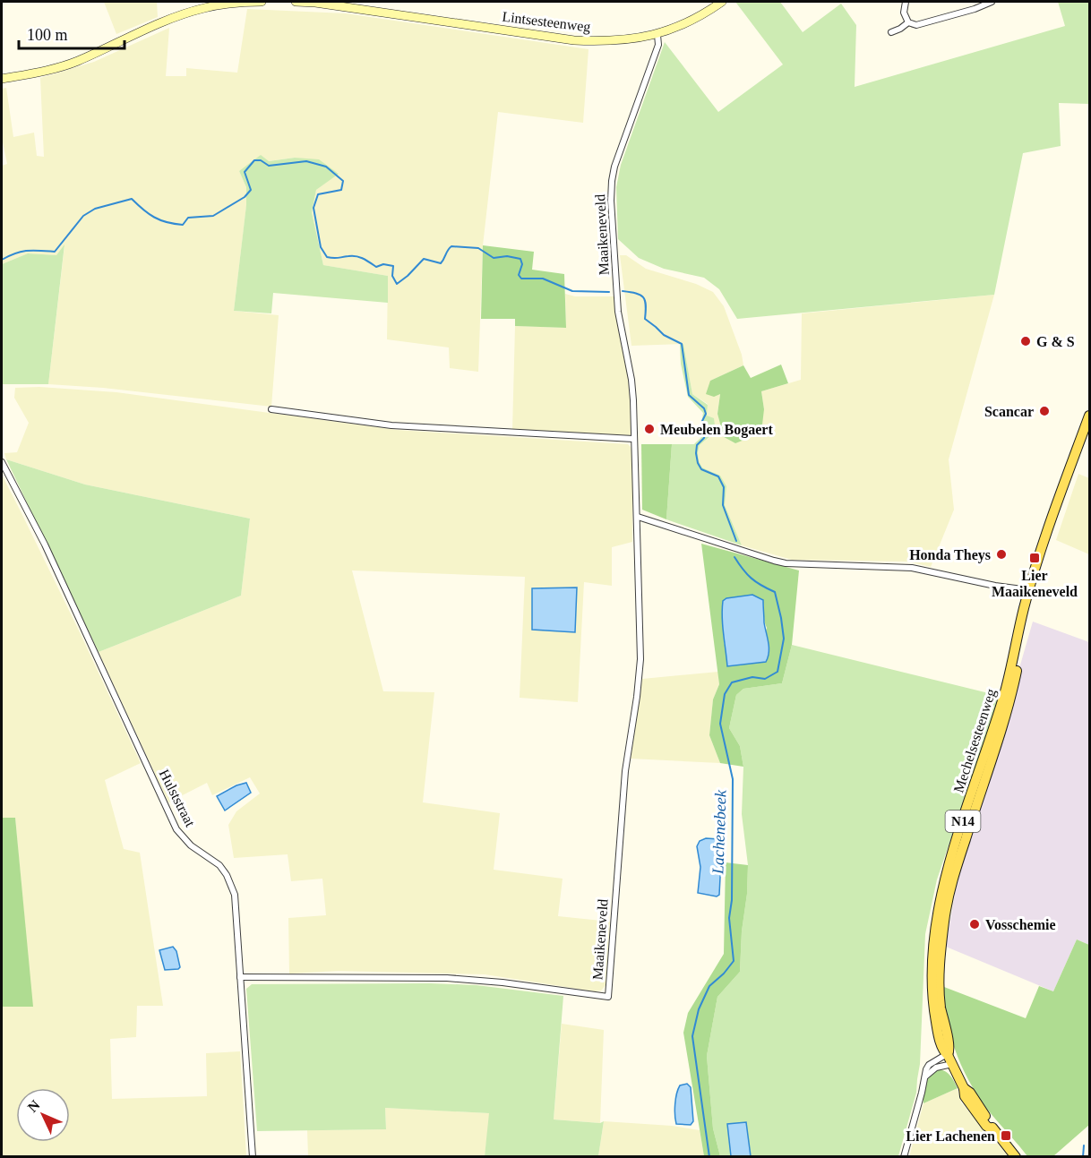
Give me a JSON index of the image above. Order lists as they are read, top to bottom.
{
  "streets": {
    "main road": ["Mechelsesteenweg", "N14"],
    "street": ["Lintsesteenweg", "Maaikeneveld", "Hulststraat"]
  },
  "crossings": [
    ["Lintsesteenweg", "Maaikeneveld"],
    ["Maaikeneveld", "Hulststraat"]
  ],
  "water": ["Lachenebeek"],
  "places": {
    "other": [
      "G & S",
      "Scancar",
      "Meubelen Bogaert",
      "Honda Theys",
      "Vosschemie"
    ],
    "transit": ["Lier Maaikeneveld", "Lier Lachenen"]
  },
  "scale_bar": "100 m",
  "north": "top left"
}
